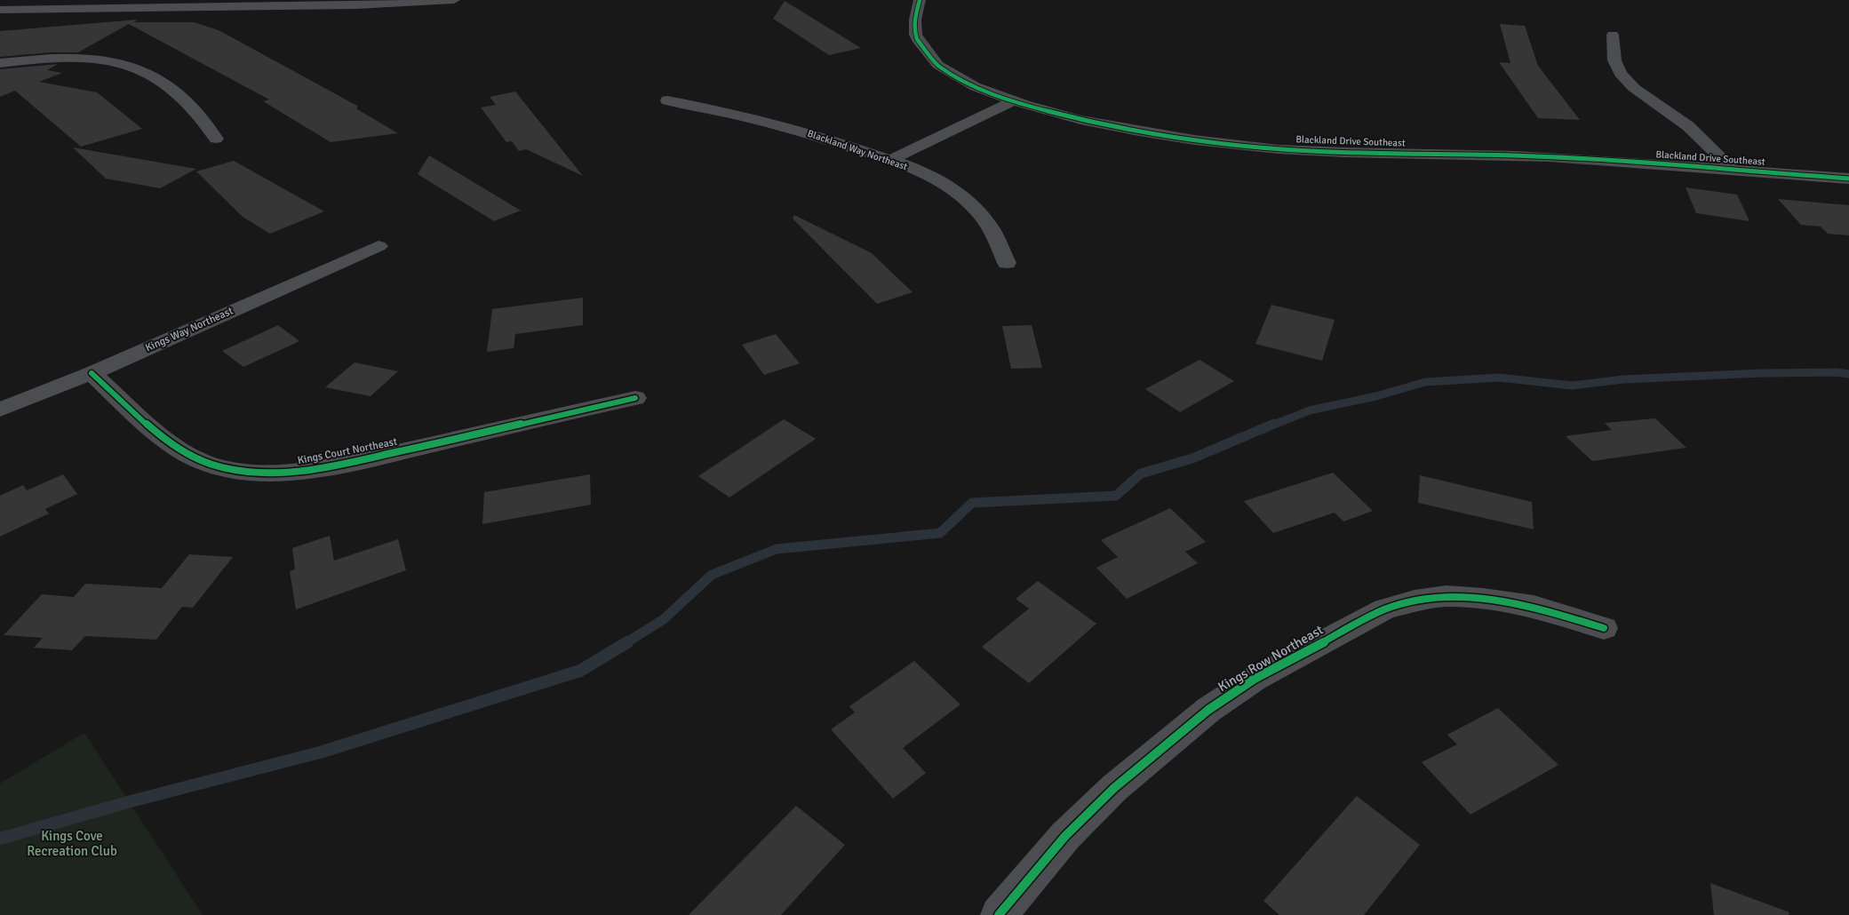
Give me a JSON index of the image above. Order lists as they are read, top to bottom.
{
  "streets": {
    "street": [
      "Blackland Drive Southeast",
      "Blackland Way Northeast",
      "Kings Way Northeast",
      "Kings Court Northeast",
      "Kings Row Northeast"
    ]
  },
  "crossings": [
    ["Kings Way Northeast", "Kings Court Northeast"]
  ],
  "parks": ["Kings Cove Recreation Club"]
}
